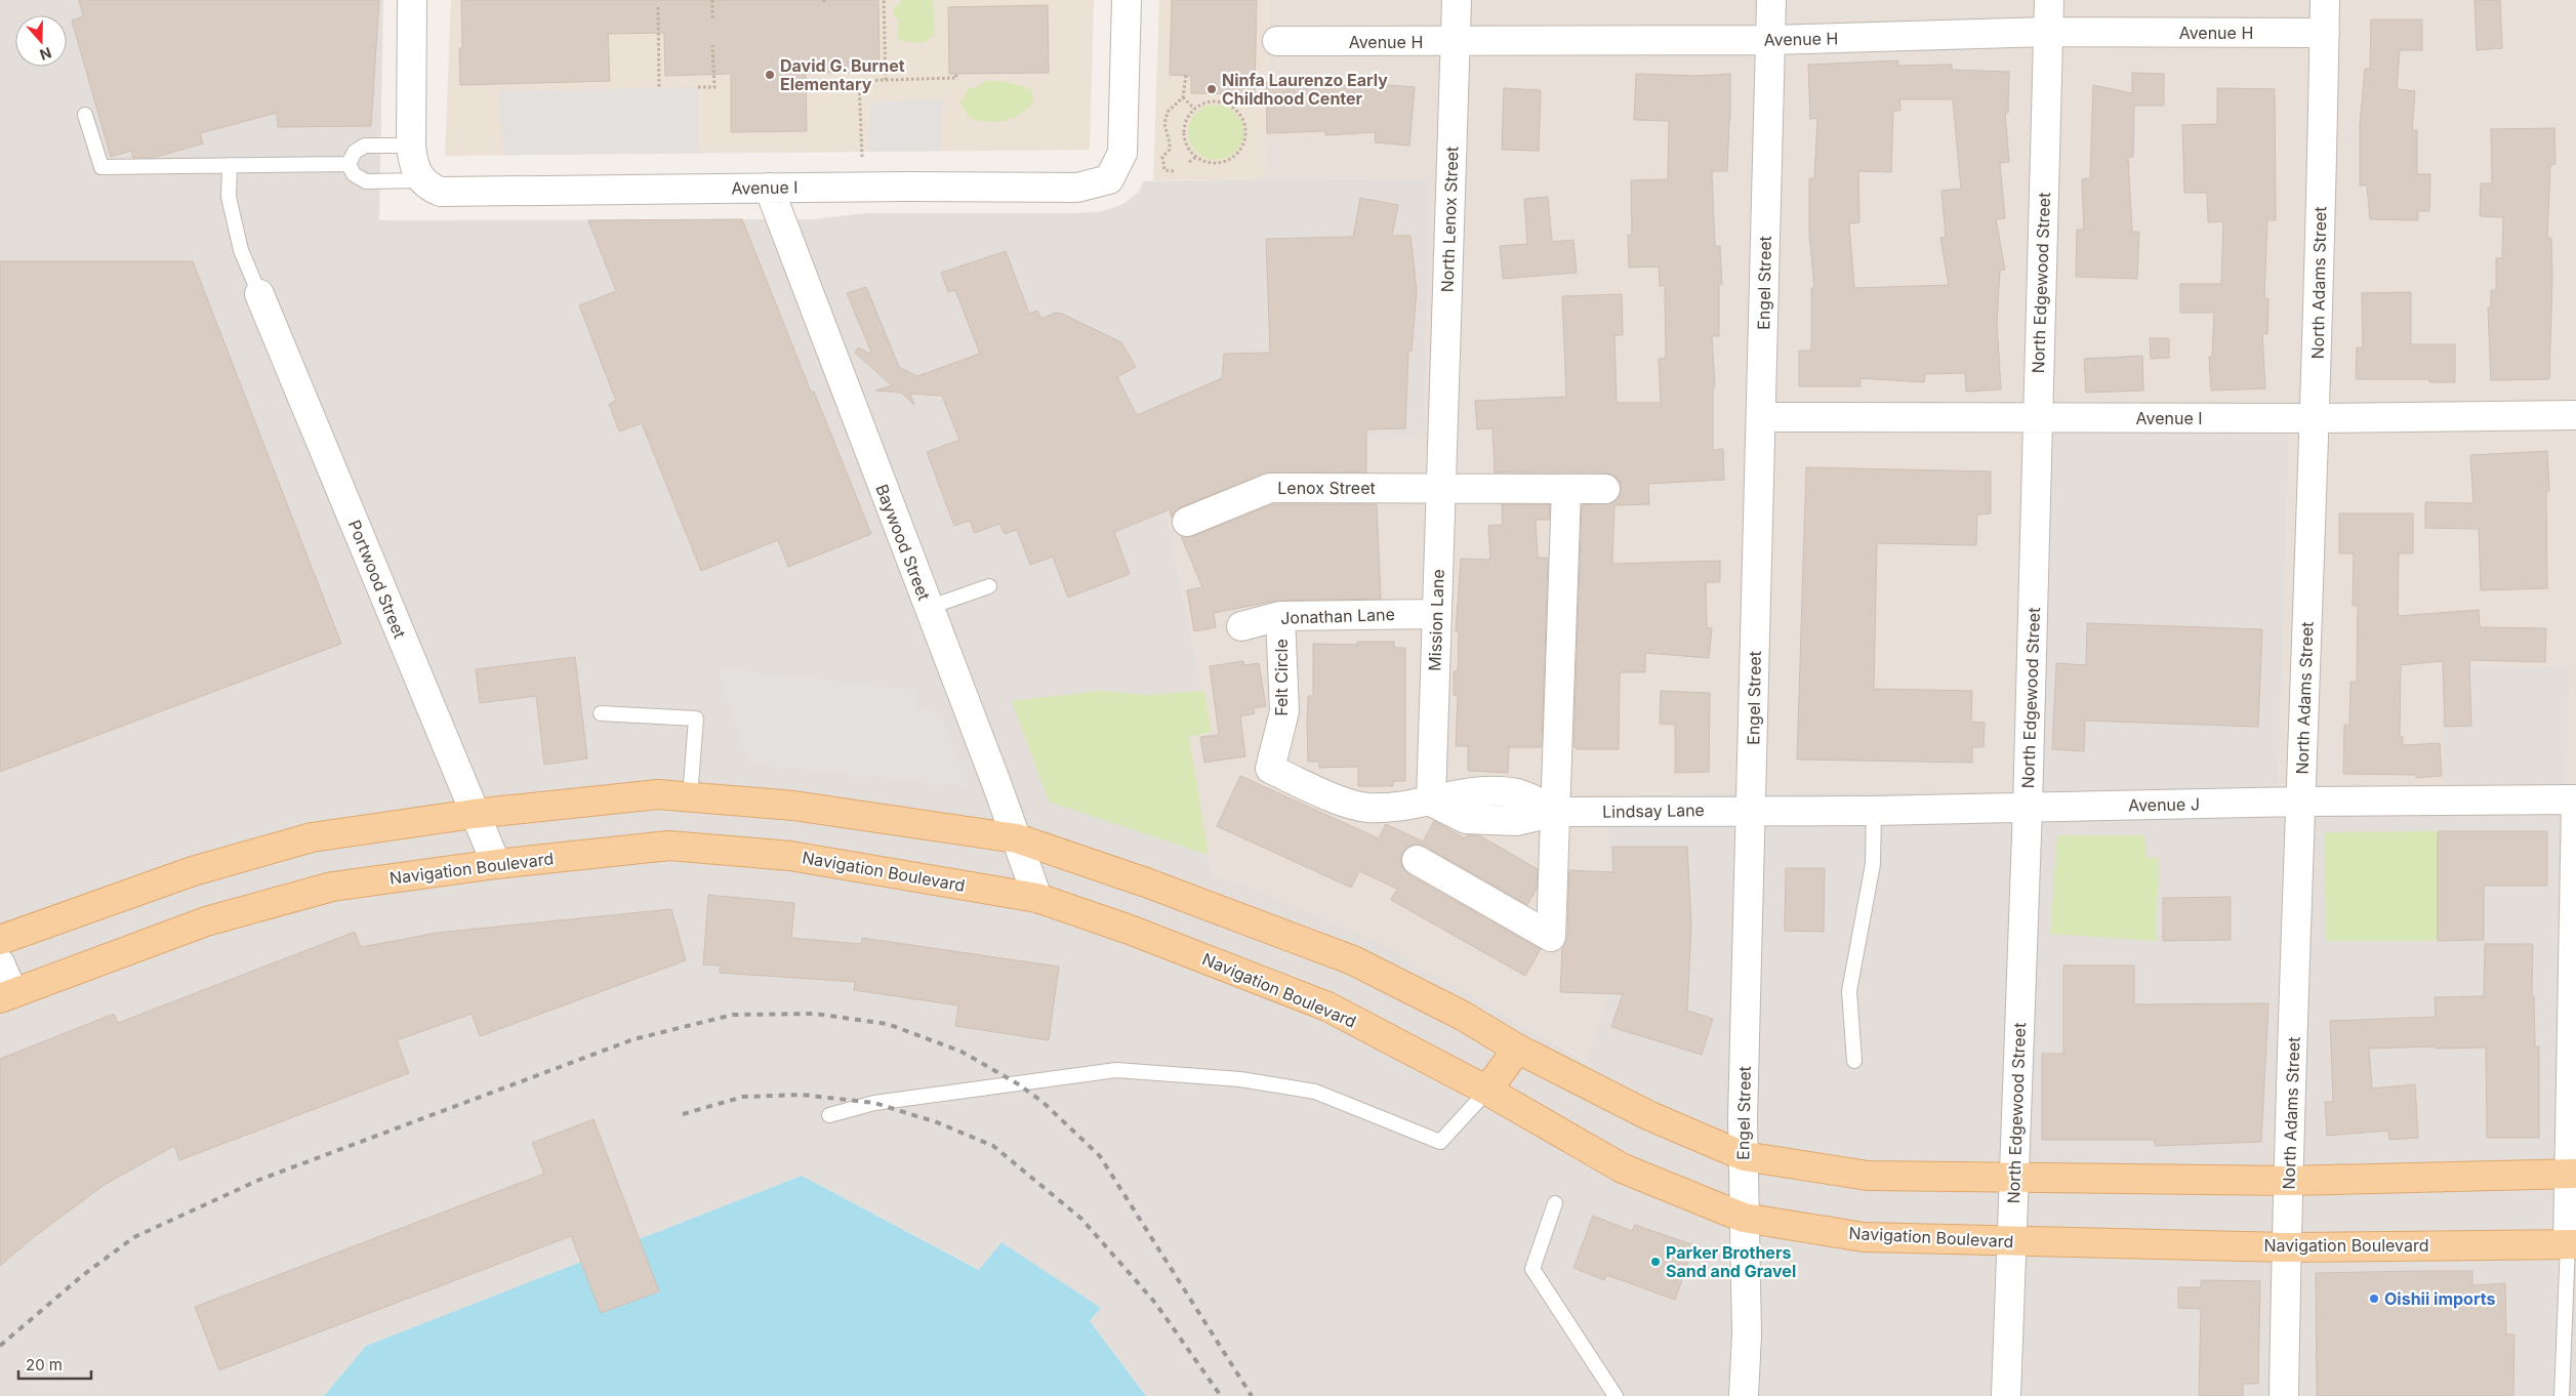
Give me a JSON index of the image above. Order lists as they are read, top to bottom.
{
  "streets": {
    "main road": ["Navigation Boulevard"],
    "street": [
      "Avenue H",
      "Avenue I",
      "North Lenox Street",
      "Engel Street",
      "North Edgewood Street",
      "North Adams Street",
      "Lenox Street",
      "Baywood Street",
      "Portwood Street",
      "Jonathan Lane",
      "Mission Lane",
      "Felt Circle",
      "Avenue J",
      "Lindsay Lane"
    ]
  },
  "crossings": [
    ["Avenue H", "North Lenox Street"],
    ["Avenue H", "Engel Street"],
    ["Avenue H", "North Edgewood Street"],
    ["Avenue H", "North Adams Street"],
    ["Avenue I", "Engel Street"],
    ["Avenue I", "North Edgewood Street"],
    ["Avenue I", "North Adams Street"],
    ["Avenue I", "Baywood Street"],
    ["North Lenox Street", "Mission Lane"],
    ["Engel Street", "Avenue J"],
    ["Engel Street", "Lindsay Lane"],
    ["Engel Street", "Navigation Boulevard"],
    ["North Edgewood Street", "Avenue J"],
    ["North Edgewood Street", "Navigation Boulevard"],
    ["North Adams Street", "Avenue J"],
    ["North Adams Street", "Navigation Boulevard"],
    ["Lenox Street", "Mission Lane"],
    ["Baywood Street", "Navigation Boulevard"],
    ["Portwood Street", "Navigation Boulevard"],
    ["Jonathan Lane", "Mission Lane"],
    ["Jonathan Lane", "Felt Circle"],
    ["Mission Lane", "Lindsay Lane"],
    ["Felt Circle", "Lindsay Lane"],
    ["Avenue J", "Lindsay Lane"]
  ],
  "places": [
    "David G. Burnet Elementary",
    "Ninfa Laurenzo Early Childhood Center",
    "Parker Brothers Sand and Gravel",
    "Oishii imports"
  ],
  "scale_bar": "20 m",
  "north": "bottom"
}
